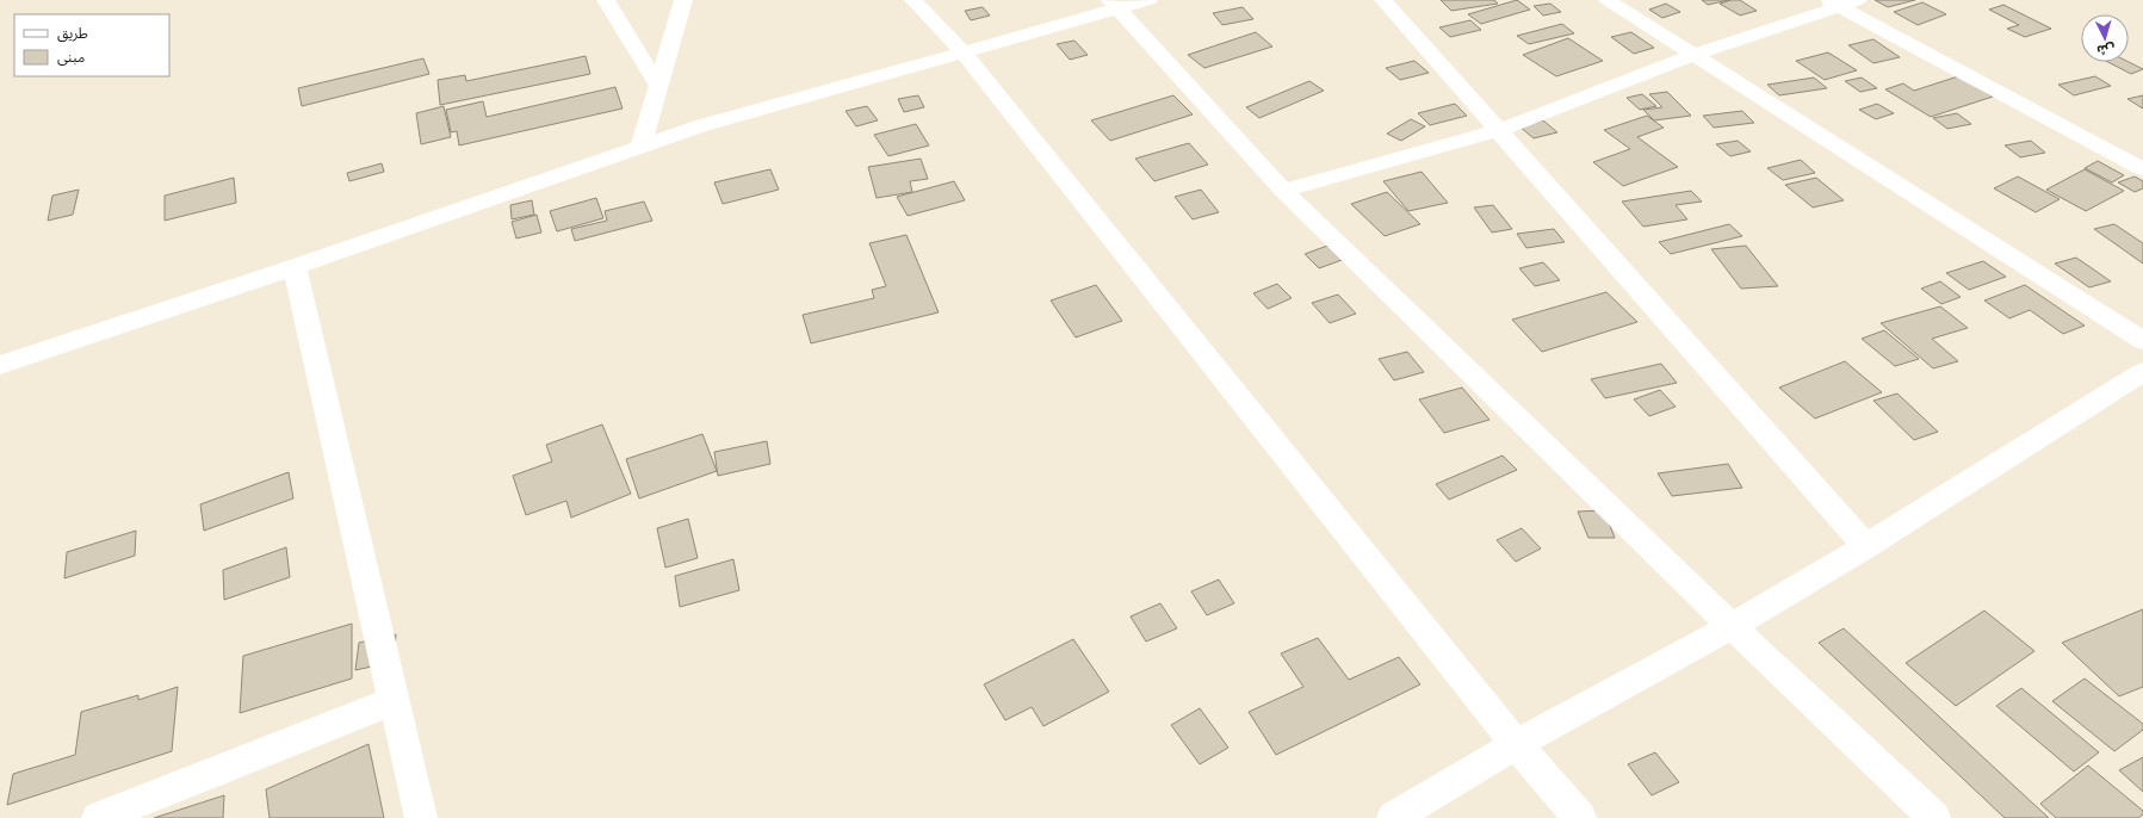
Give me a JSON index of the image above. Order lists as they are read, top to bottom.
{
  "legend": ["طريق", "مبنى"],
  "north": "bottom"
}
